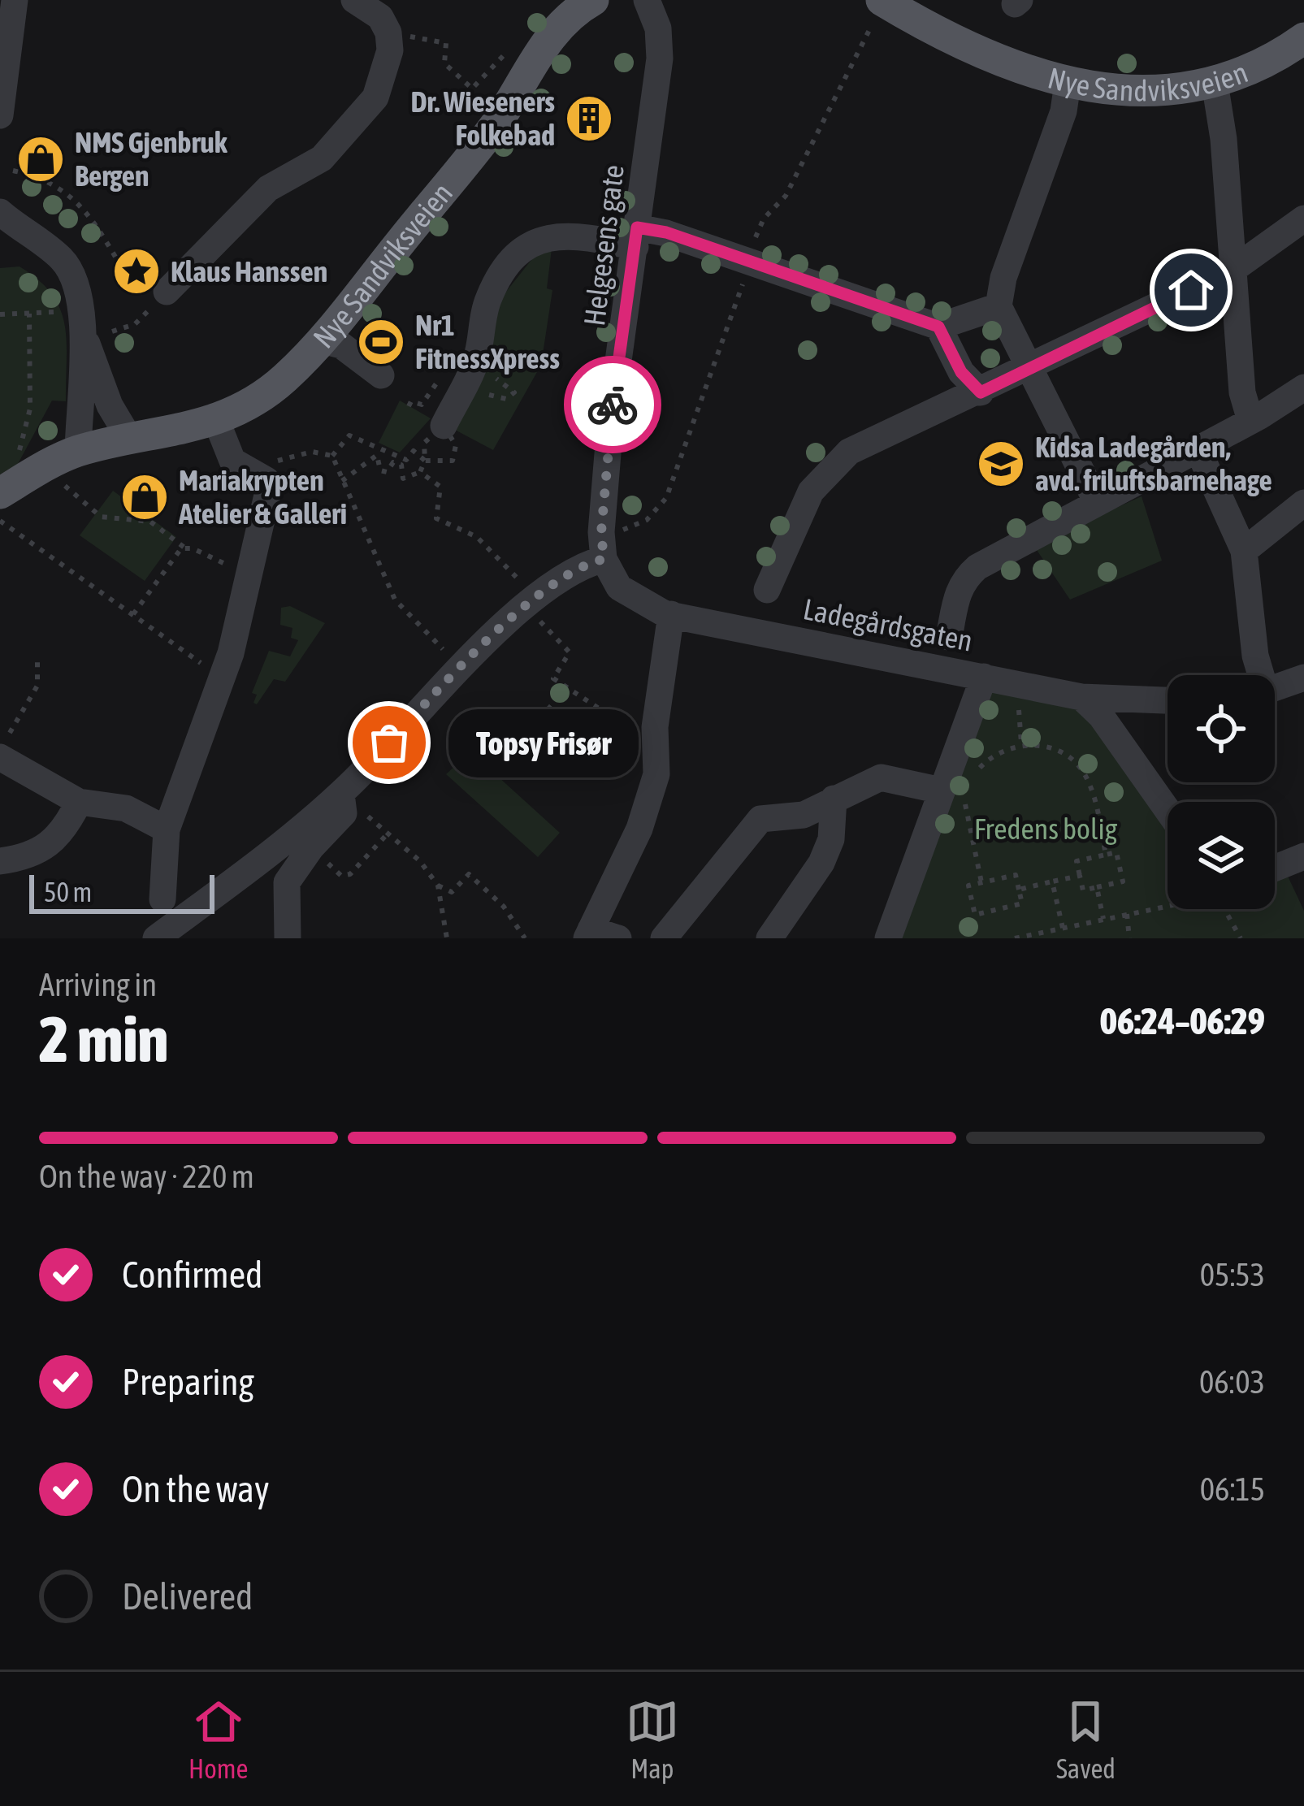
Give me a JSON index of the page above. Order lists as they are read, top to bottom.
{
  "streets": {
    "main road": ["Nye Sandviksveien"],
    "street": ["Helgesens gate", "Ladegårdsgaten"]
  },
  "crossings": [
    ["Helgesens gate", "Ladegårdsgaten"]
  ],
  "parks": ["Fredens bolig"],
  "places": {
    "building": ["Dr. Wieseners Folkebad"],
    "shop": ["NMS Gjenbruk Bergen", "Mariakrypten Atelier & Galleri"],
    "place": ["Klaus Hanssen"],
    "sports": ["Nr1 FitnessXpress"],
    "school or university": ["Kidsa Ladegården, avd. friluftsbarnehage"],
    "other": ["Topsy Frisør"]
  },
  "scale_bar": "50 m",
  "page": {
    "bubble": "Topsy Frisør",
    "scale": "50 m",
    "heading": ["2 min", "Arriving in", "06:24–06:29"],
    "bar": "On the way · 220 m",
    "list": [
      ["Confirmed", "05:53"],
      ["Preparing", "06:03"],
      ["On the way", "06:15"],
      "Delivered"
    ],
    "tabs": ["Home", "Map", "Saved"]
  }
}
